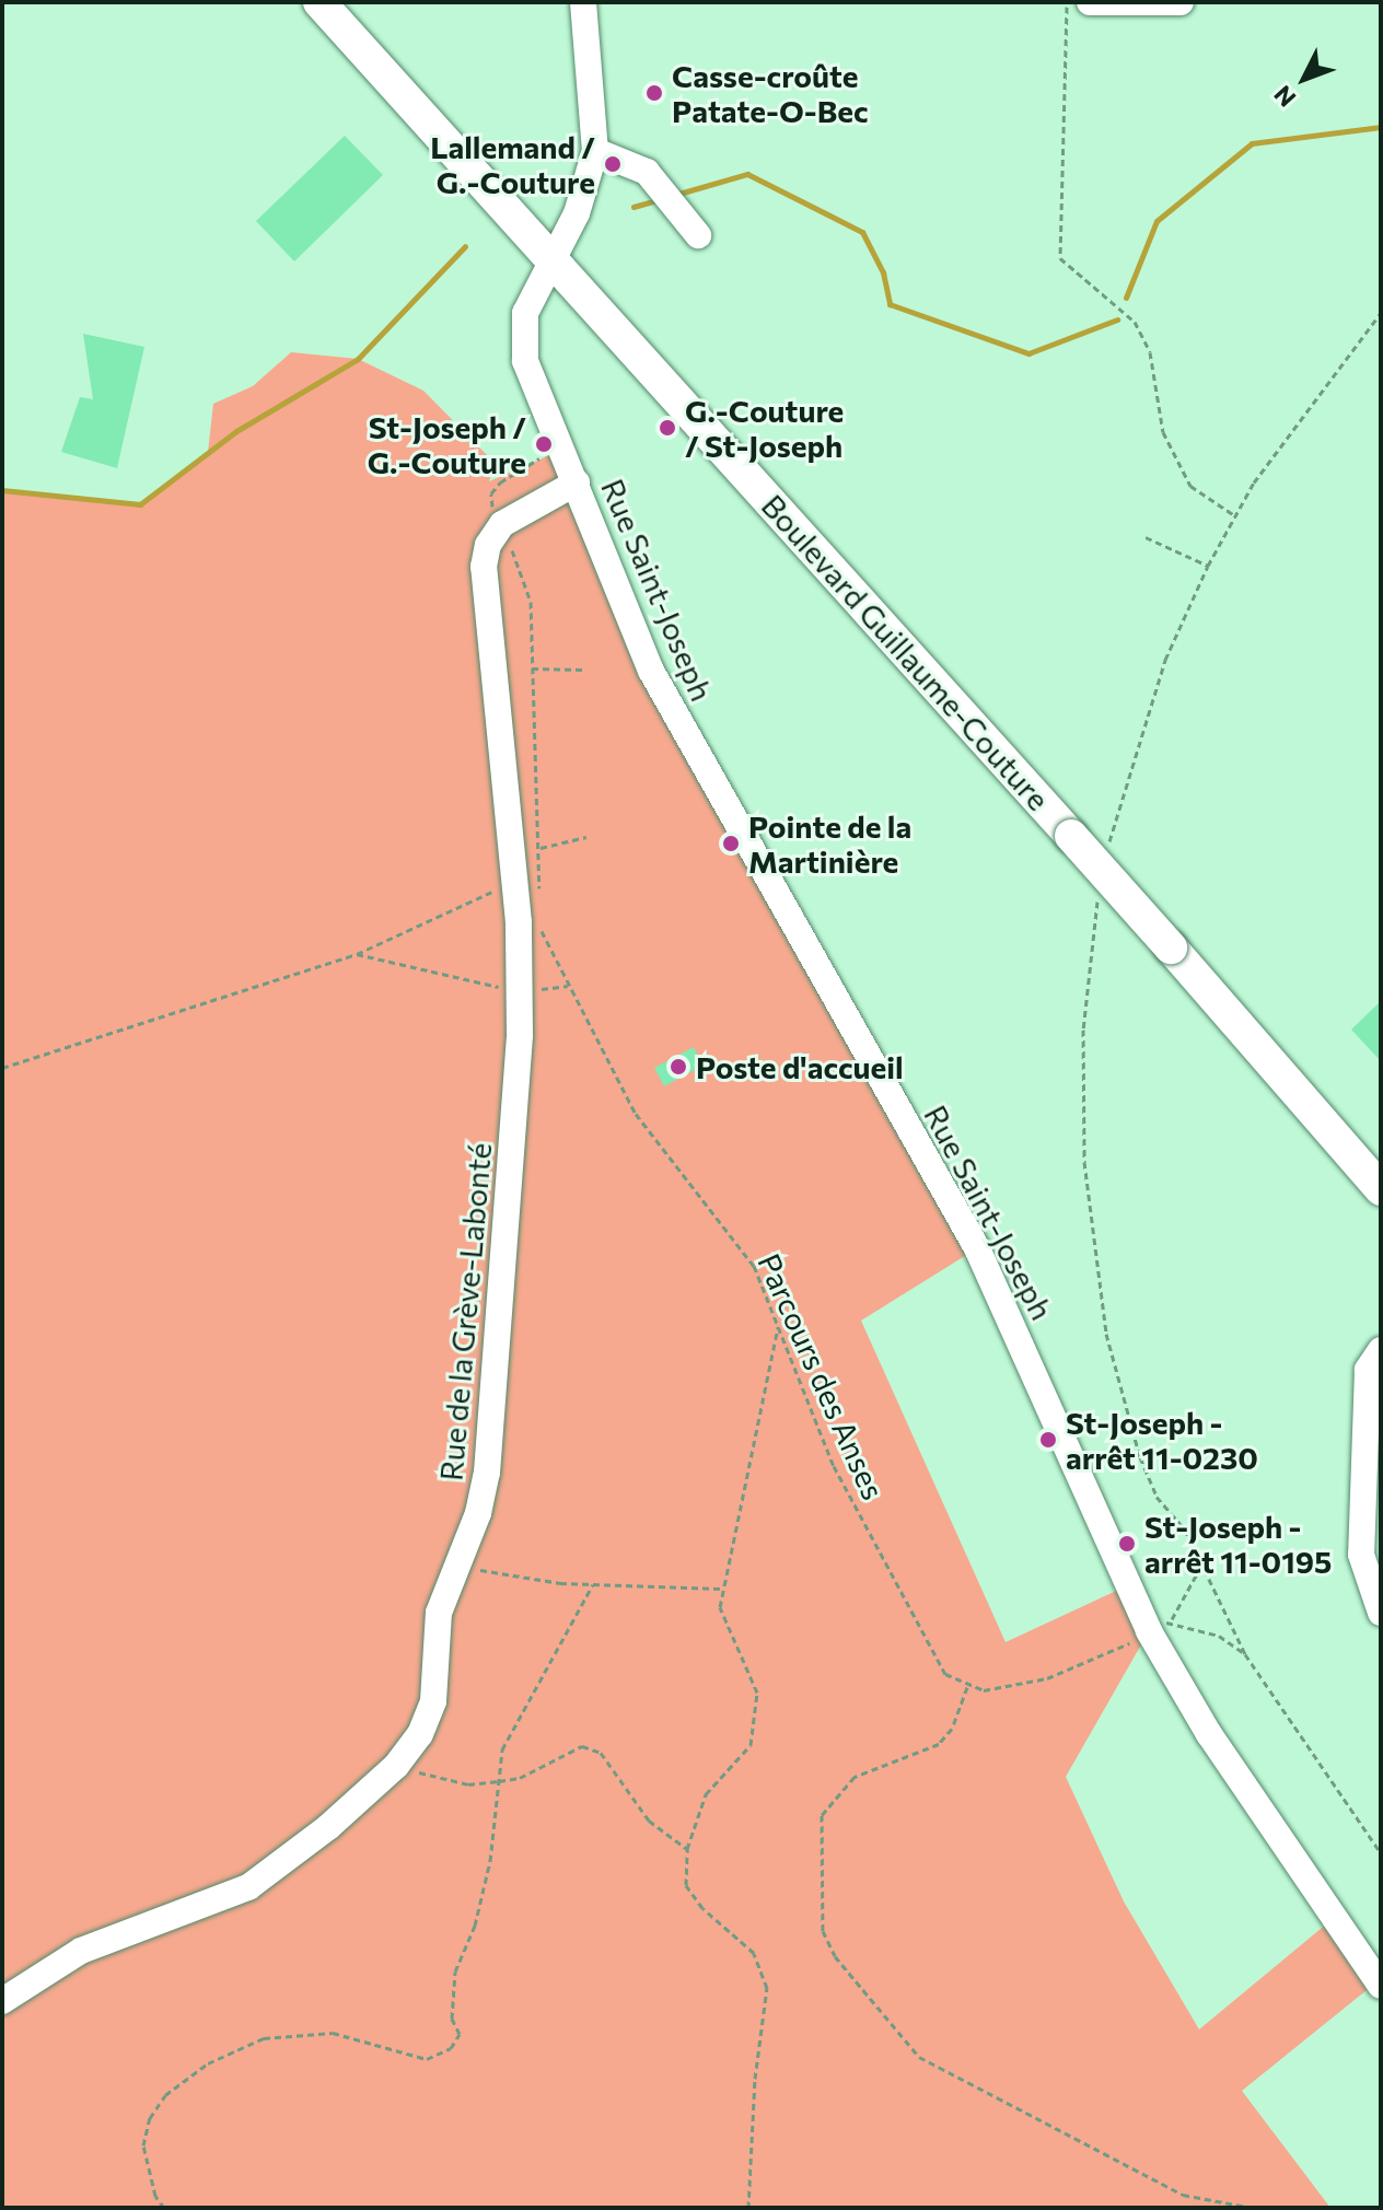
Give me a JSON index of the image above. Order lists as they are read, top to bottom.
{
  "streets": {
    "main road": ["Boulevard Guillaume-Couture"],
    "street": ["Rue Saint-Joseph", "Rue de la Grève-Labonté"],
    "path": ["Parcours des Anses"]
  },
  "crossings": [
    ["Rue Saint-Joseph", "Boulevard Guillaume-Couture"]
  ],
  "places": [
    "Casse-croûte Patate-O-Bec",
    "Lallemand / G.-Couture",
    "G.-Couture / St-Joseph",
    "St-Joseph / G.-Couture",
    "Pointe de la Martinière",
    "Poste d'accueil",
    "St-Joseph - arrêt 11-0230",
    "St-Joseph - arrêt 11-0195"
  ],
  "north": "bottom left"
}
